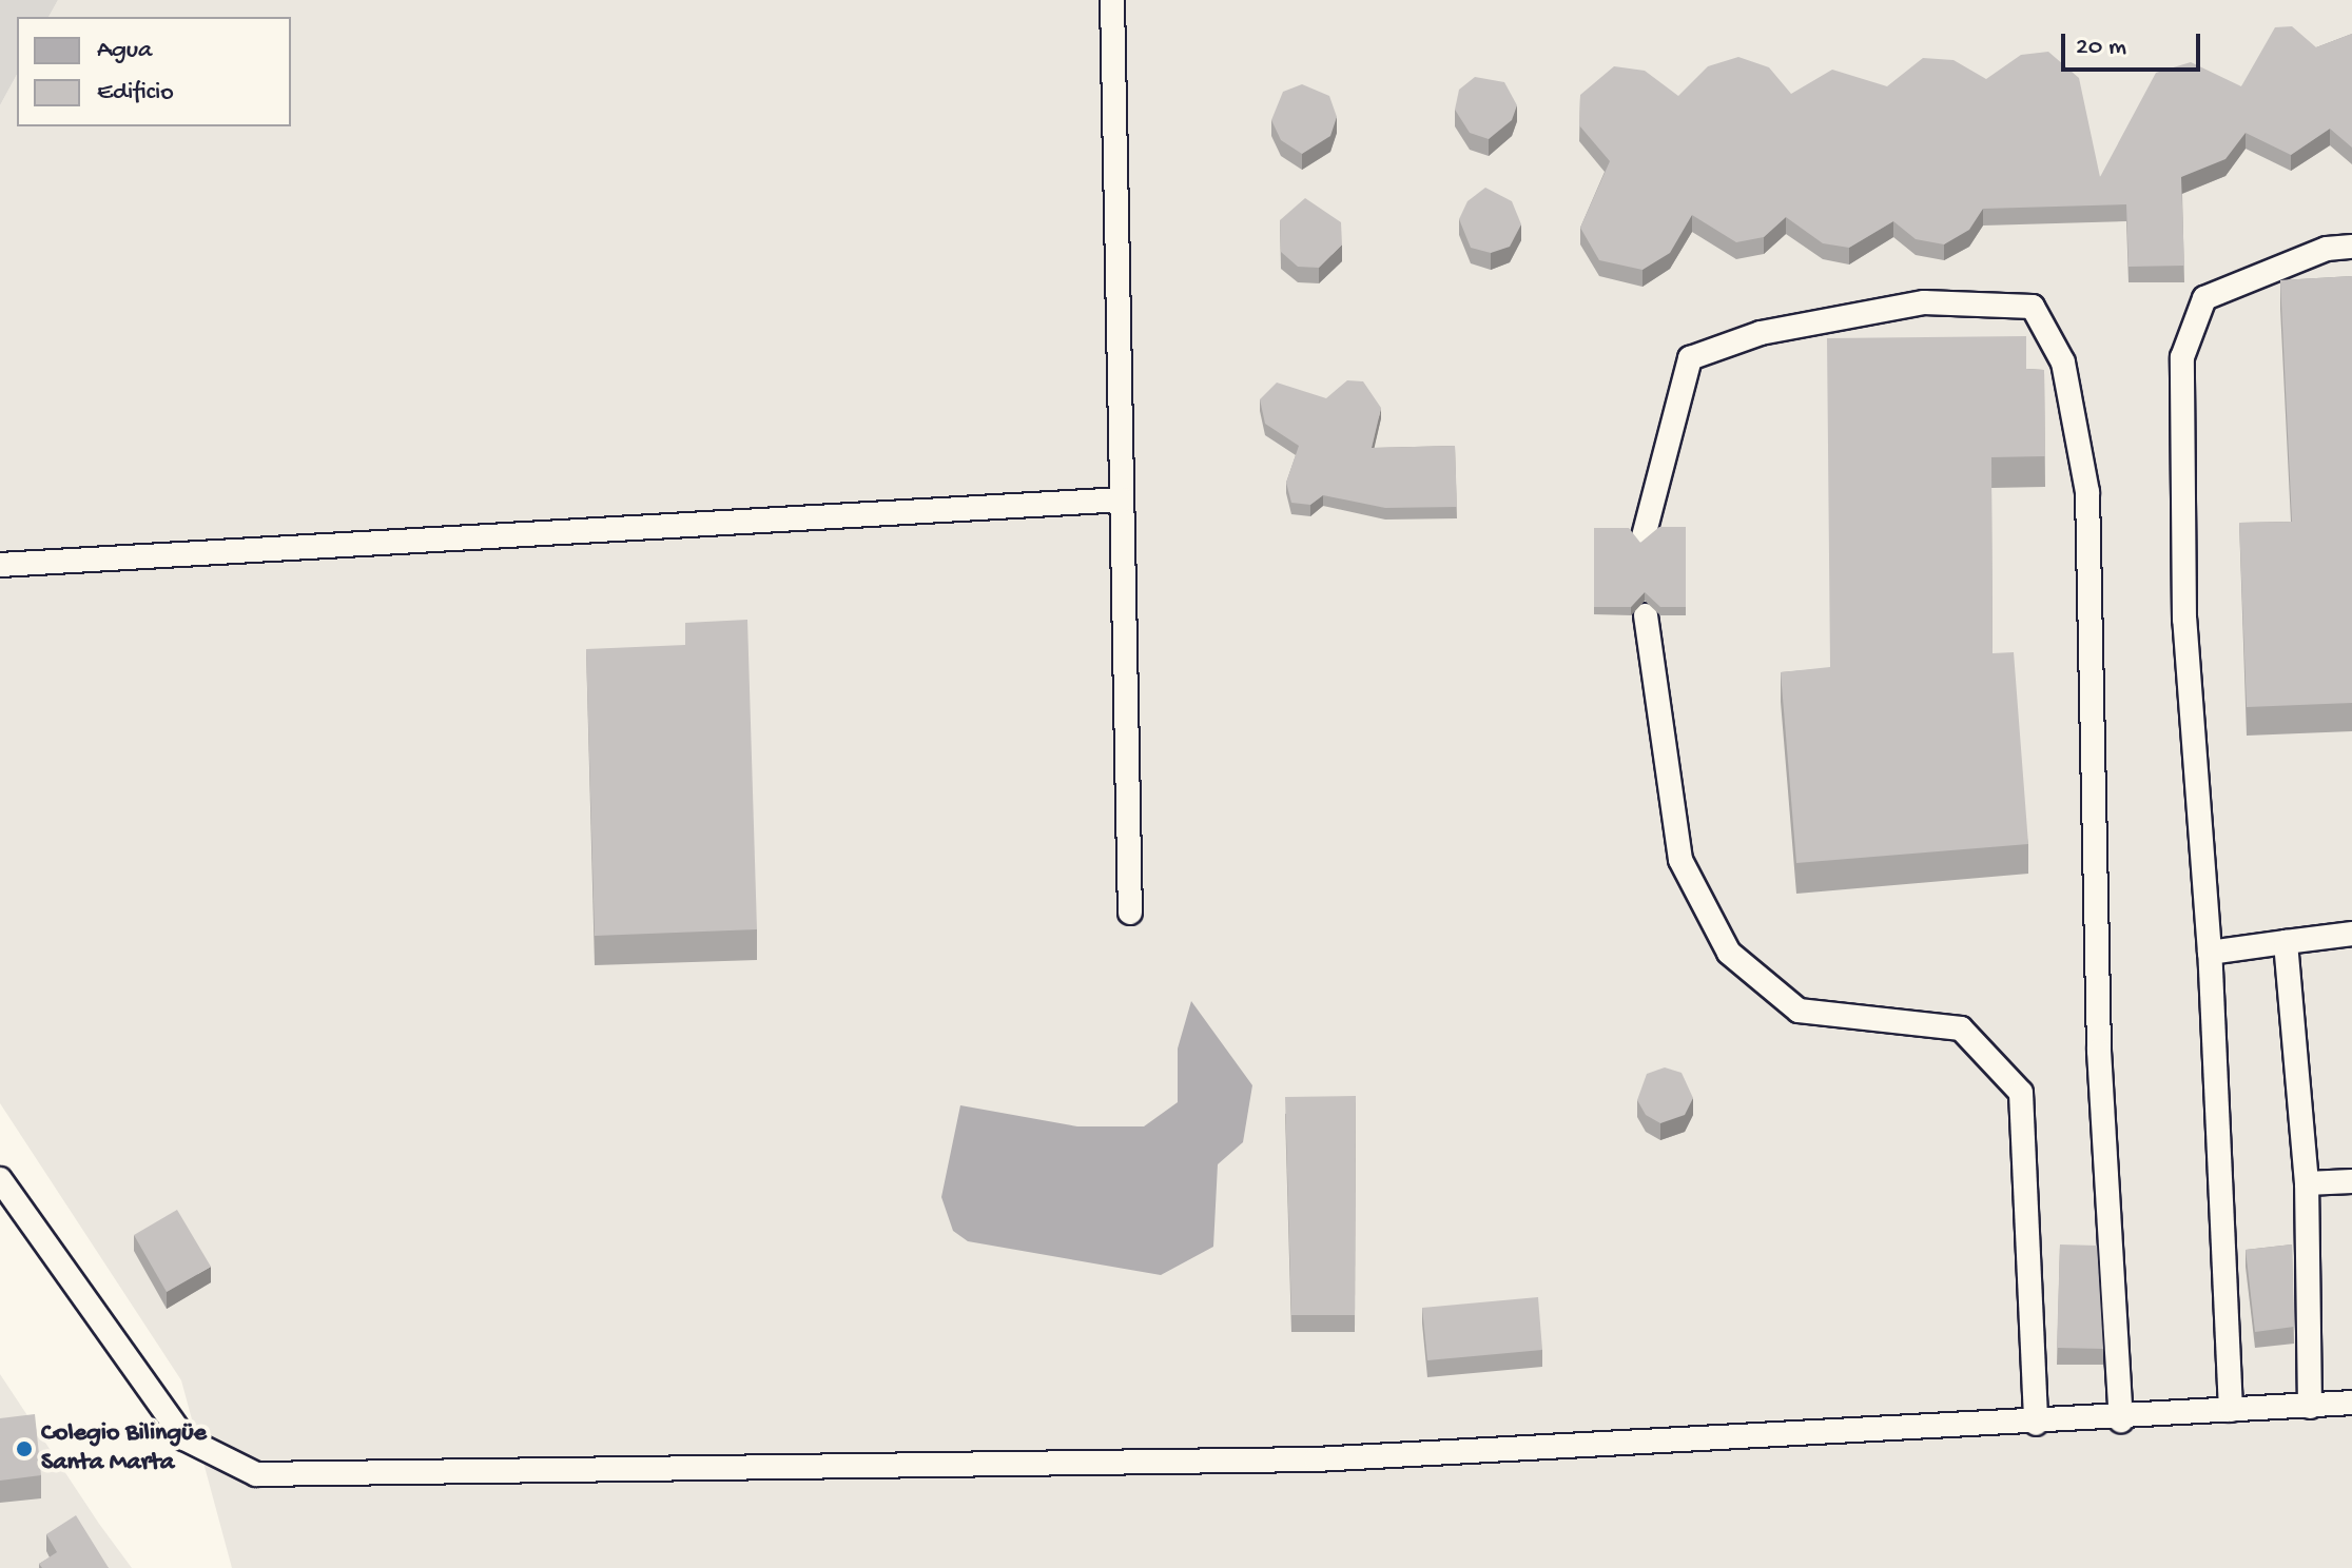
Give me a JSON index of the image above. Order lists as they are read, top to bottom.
{
  "places": ["Colegio Bilingüe Santa Marta"],
  "legend": ["Agua", "Edificio"],
  "scale_bar": "20 m"
}
